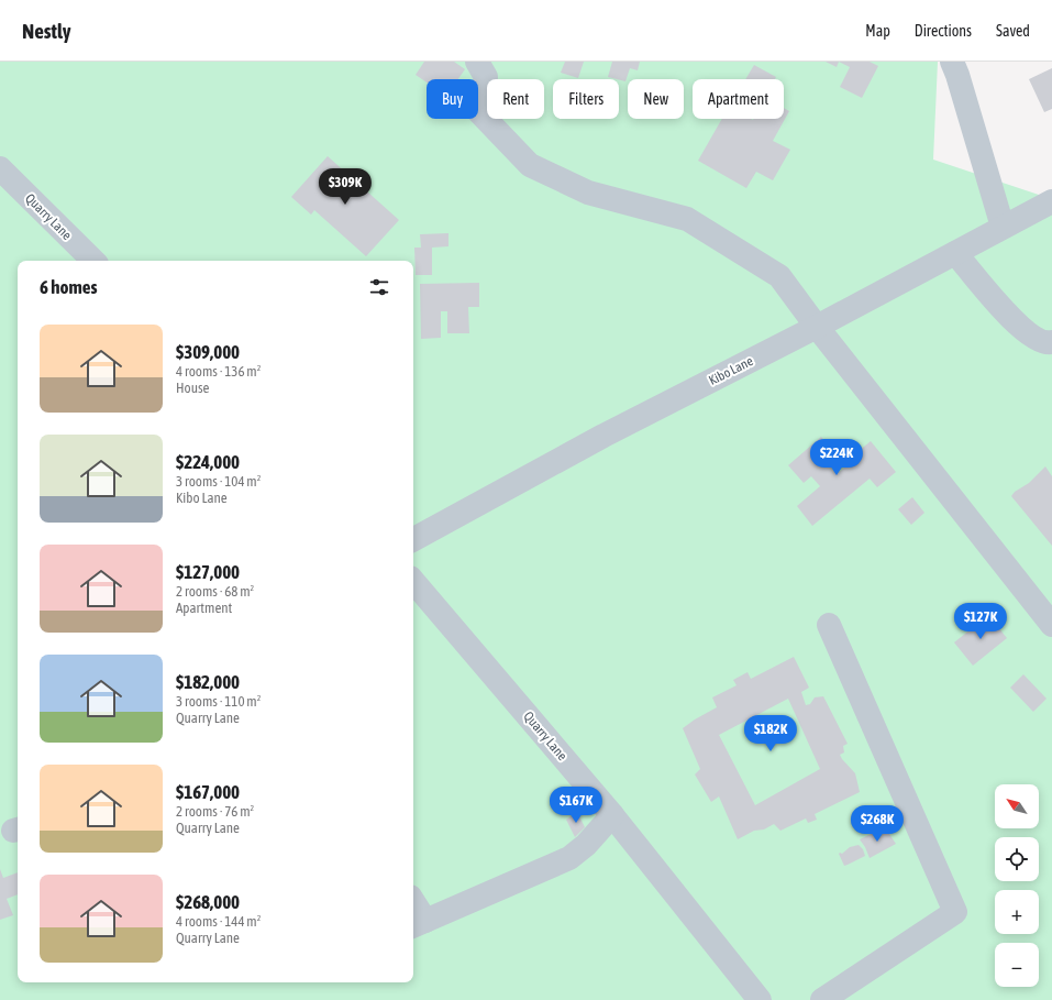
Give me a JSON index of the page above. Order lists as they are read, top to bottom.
{
  "streets": {
    "street": ["Quarry Lane", "Kibo Lane"]
  },
  "north": "top left",
  "page": {
    "header": "Nestly",
    "nav": ["Map", "Directions", "Saved"],
    "chip": [
      "Buy",
      "Rent",
      "Filters",
      "New",
      "Apartment"
    ],
    "price": [
      "$309K",
      "$224K",
      "$127K",
      "$182K",
      "$167K",
      "$268K"
    ],
    "heading": "6 homes",
    "list": [
      {
        "name": "$309,000",
        "note": "4 rooms · 136 m² · House"
      },
      {
        "name": "$224,000",
        "note": "3 rooms · 104 m² · Kibo Lane"
      },
      {
        "name": "$127,000",
        "note": "2 rooms · 68 m² · Apartment"
      },
      {
        "name": "$182,000",
        "note": "3 rooms · 110 m² · Quarry Lane"
      },
      {
        "name": "$167,000",
        "note": "2 rooms · 76 m² · Quarry Lane"
      },
      {
        "name": "$268,000",
        "note": "4 rooms · 144 m² · Quarry Lane"
      }
    ],
    "map_buttons": ["+", "−"]
  }
}
